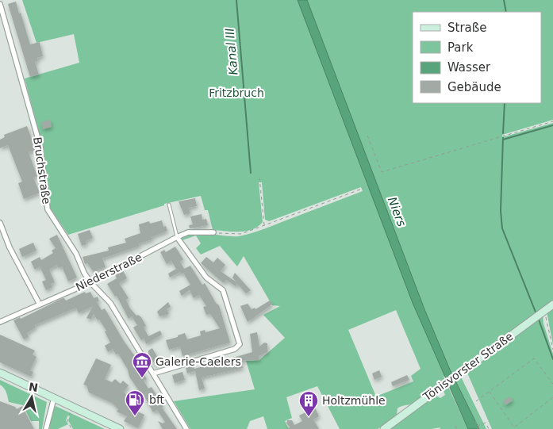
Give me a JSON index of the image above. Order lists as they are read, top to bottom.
{
  "streets": {
    "main road": ["Tönisvorster Straße"],
    "street": ["Bruchstraße", "Niederstraße"]
  },
  "crossings": [
    ["Bruchstraße", "Niederstraße"]
  ],
  "water": ["Kanal III", "Niers"],
  "parks": ["Fritzbruch"],
  "places": {
    "museum": ["Galerie-Caelers"],
    "fuel station": ["bft"],
    "building": ["Holtzmühle"]
  },
  "legend": [
    "Straße",
    "Park",
    "Wasser",
    "Gebäude"
  ],
  "north": "top"
}
